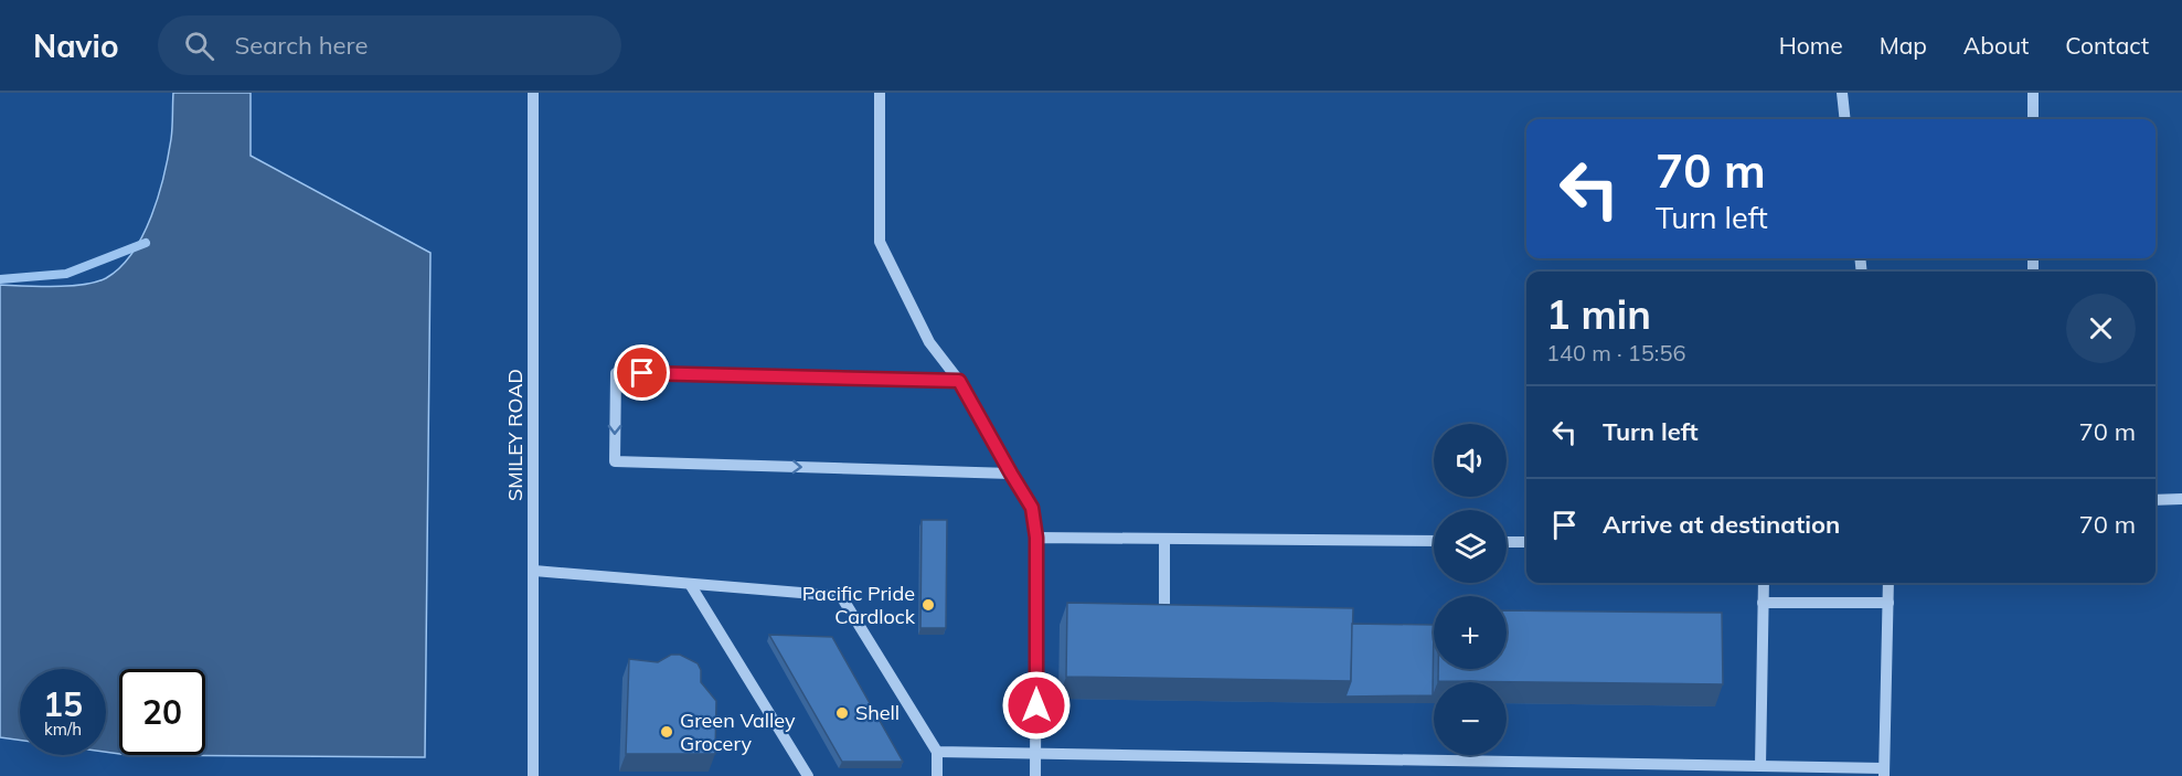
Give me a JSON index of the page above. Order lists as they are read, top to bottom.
{
  "streets": {
    "street": ["SMILEY ROAD"]
  },
  "places": ["Pacific Pride Cardlock", "Shell", "Green Valley Grocery"],
  "page": {
    "header": "Navio",
    "search": "Search here",
    "nav": [
      "Home",
      "Map",
      "About",
      "Contact"
    ],
    "turn": ["70 m", "Turn left"],
    "heading": ["1 min", "140 m · 15:56"],
    "list": [
      {
        "name": "Turn left",
        "value": "70 m"
      },
      {
        "name": "Arrive at destination",
        "value": "70 m"
      }
    ],
    "map_buttons": ["+", "−"],
    "speed": "15 km/h",
    "limit": "20"
  }
}
